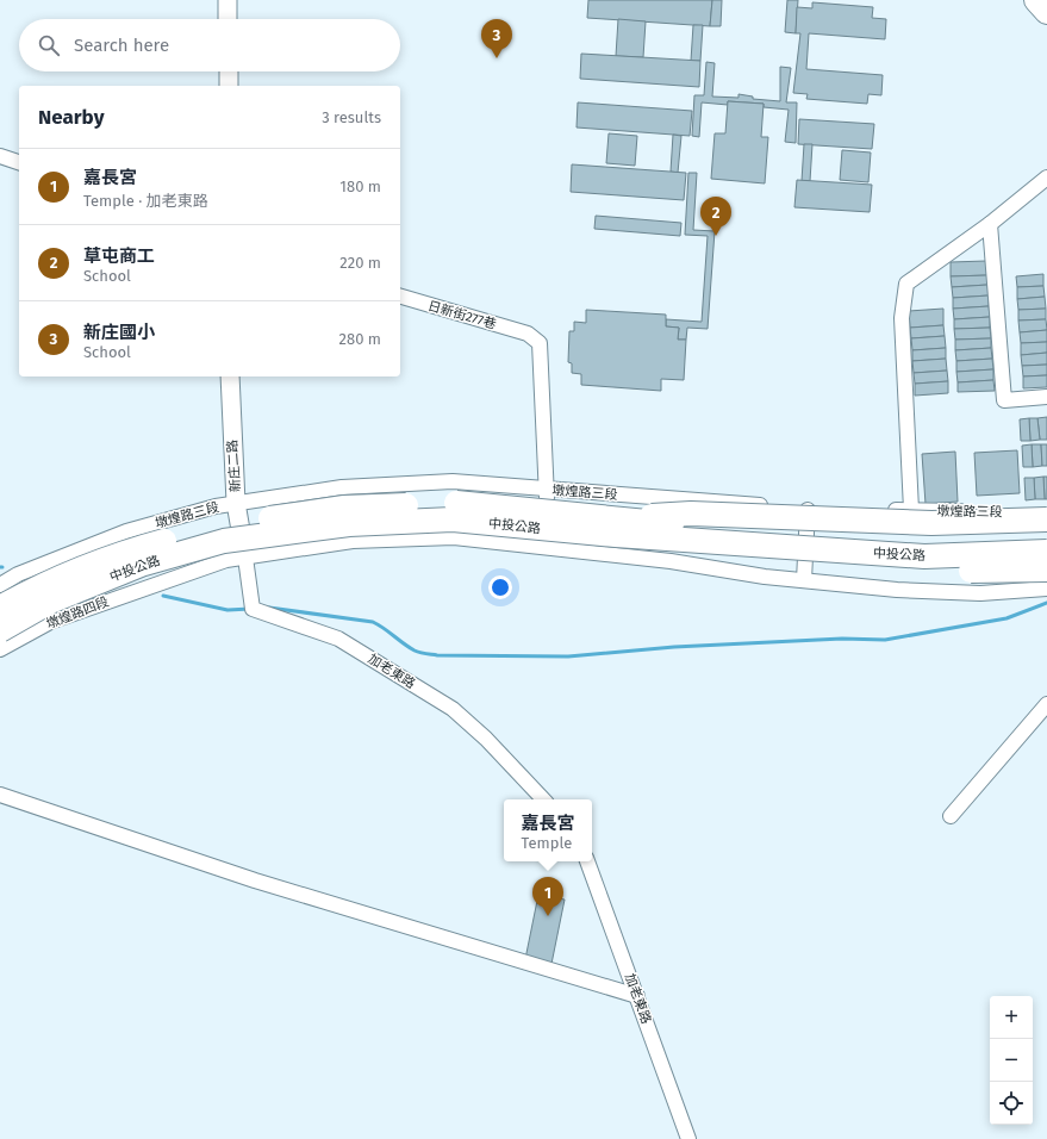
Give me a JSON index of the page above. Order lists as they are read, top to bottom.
{
  "streets": {
    "main road": ["中投公路"],
    "street": [
      "日新街277巷",
      "新庄二路",
      "墩煌路三段",
      "墩煌路四段",
      "加老東路"
    ]
  },
  "crossings": [
    ["日新街277巷", "墩煌路三段"],
    ["新庄二路", "墩煌路三段"],
    ["新庄二路", "墩煌路四段"],
    ["新庄二路", "加老東路"],
    ["墩煌路四段", "加老東路"]
  ],
  "page": {
    "pins": ["3", "2", "1"],
    "search": "Search here",
    "heading": ["Nearby", "3 results"],
    "list": [
      {
        "mark": "1",
        "name": "嘉長宮",
        "note": "Temple · 加老東路",
        "value": "180 m"
      },
      {
        "mark": "2",
        "name": "草屯商工",
        "note": "School",
        "value": "220 m"
      },
      {
        "mark": "3",
        "name": "新庄國小",
        "note": "School",
        "value": "280 m"
      }
    ],
    "popup": ["嘉長宮", "Temple"],
    "map_buttons": ["+", "−"]
  }
}
